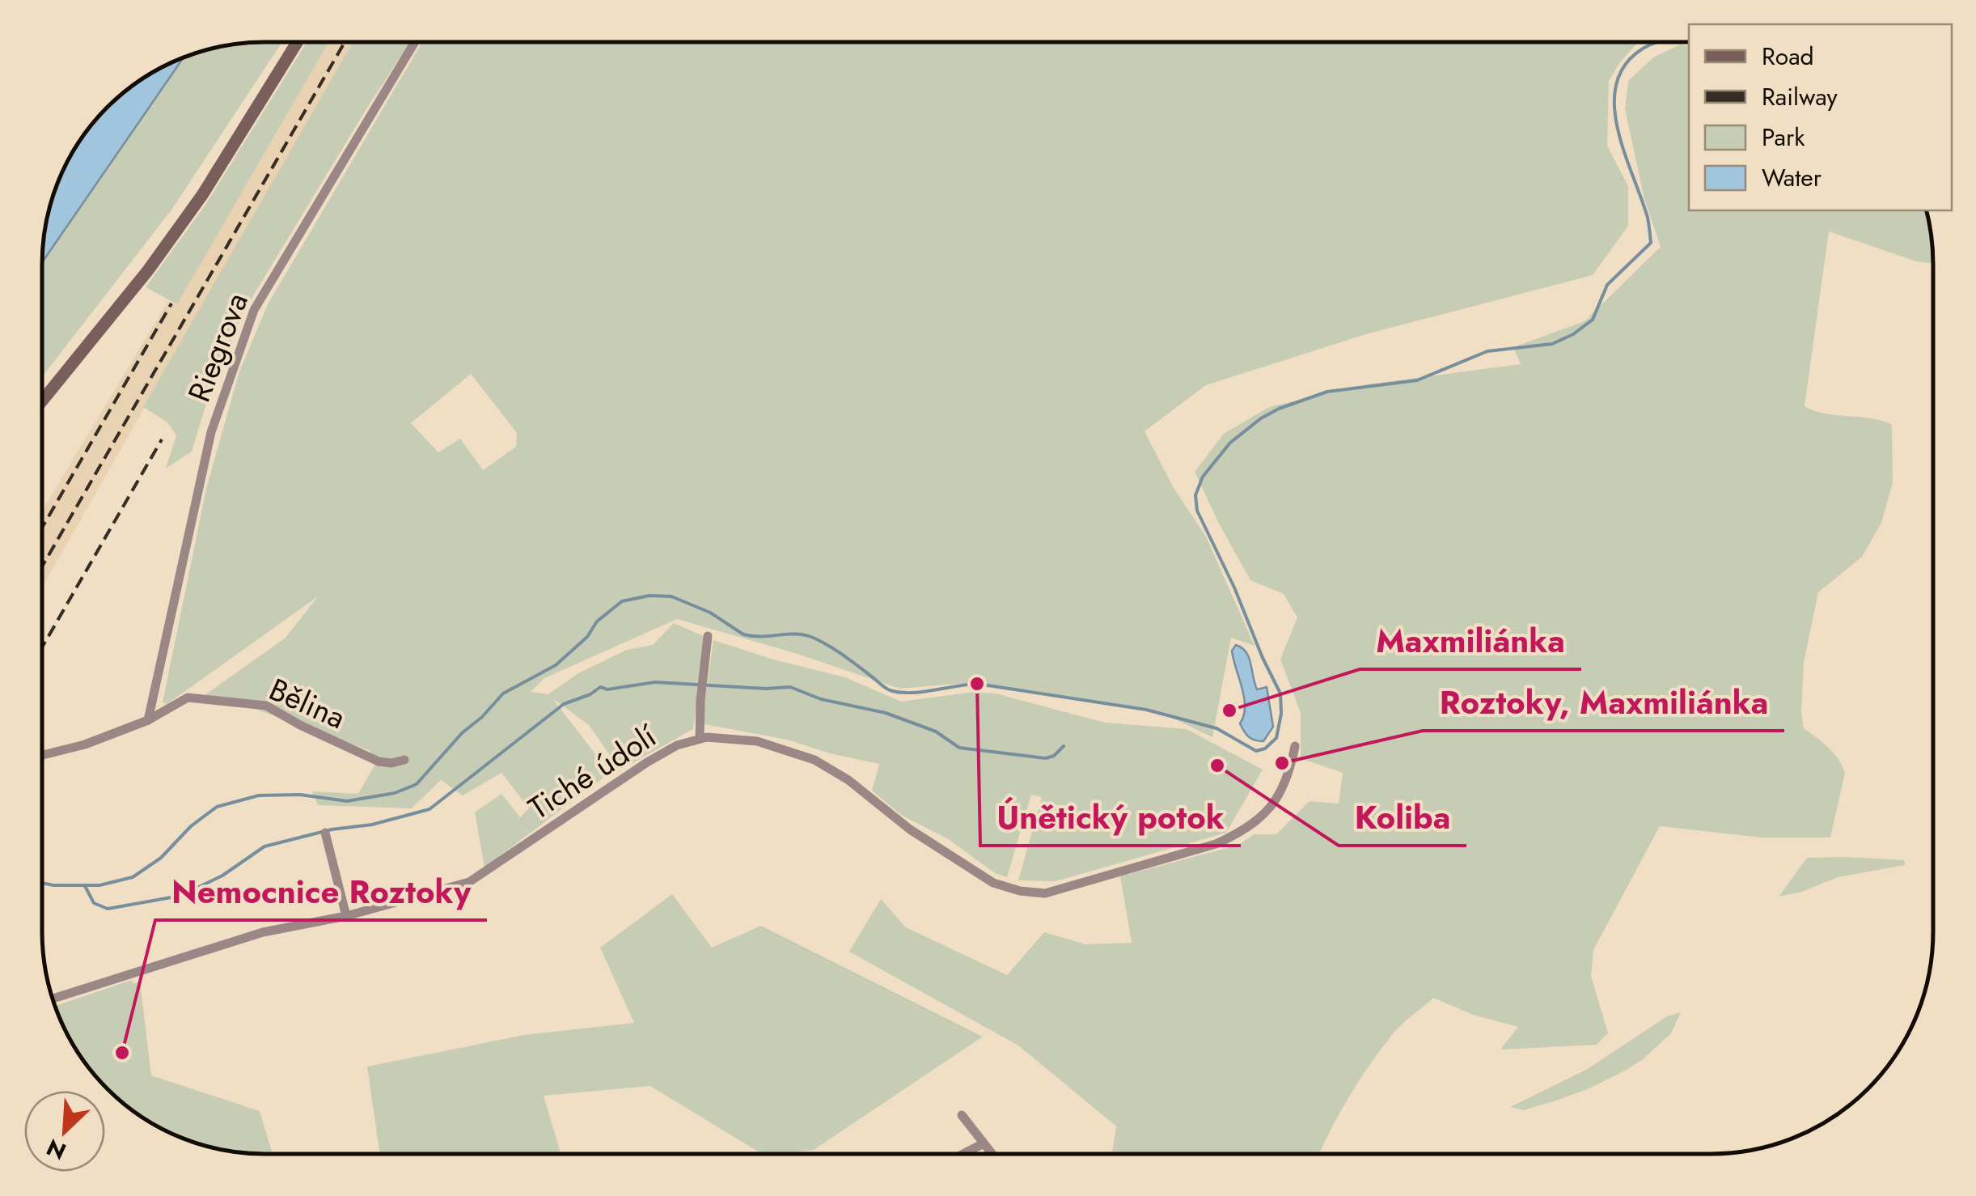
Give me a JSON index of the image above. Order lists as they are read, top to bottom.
{
  "streets": {
    "street": ["Riegrova", "Bělina", "Tiché údolí"]
  },
  "crossings": [
    ["Riegrova", "Bělina"]
  ],
  "places": [
    "Únětický potok",
    "Maxmiliánka",
    "Roztoky, Maxmiliánka",
    "Koliba",
    "Nemocnice Roztoky"
  ],
  "legend": [
    "Road",
    "Railway",
    "Park",
    "Water"
  ],
  "north": "bottom left"
}
